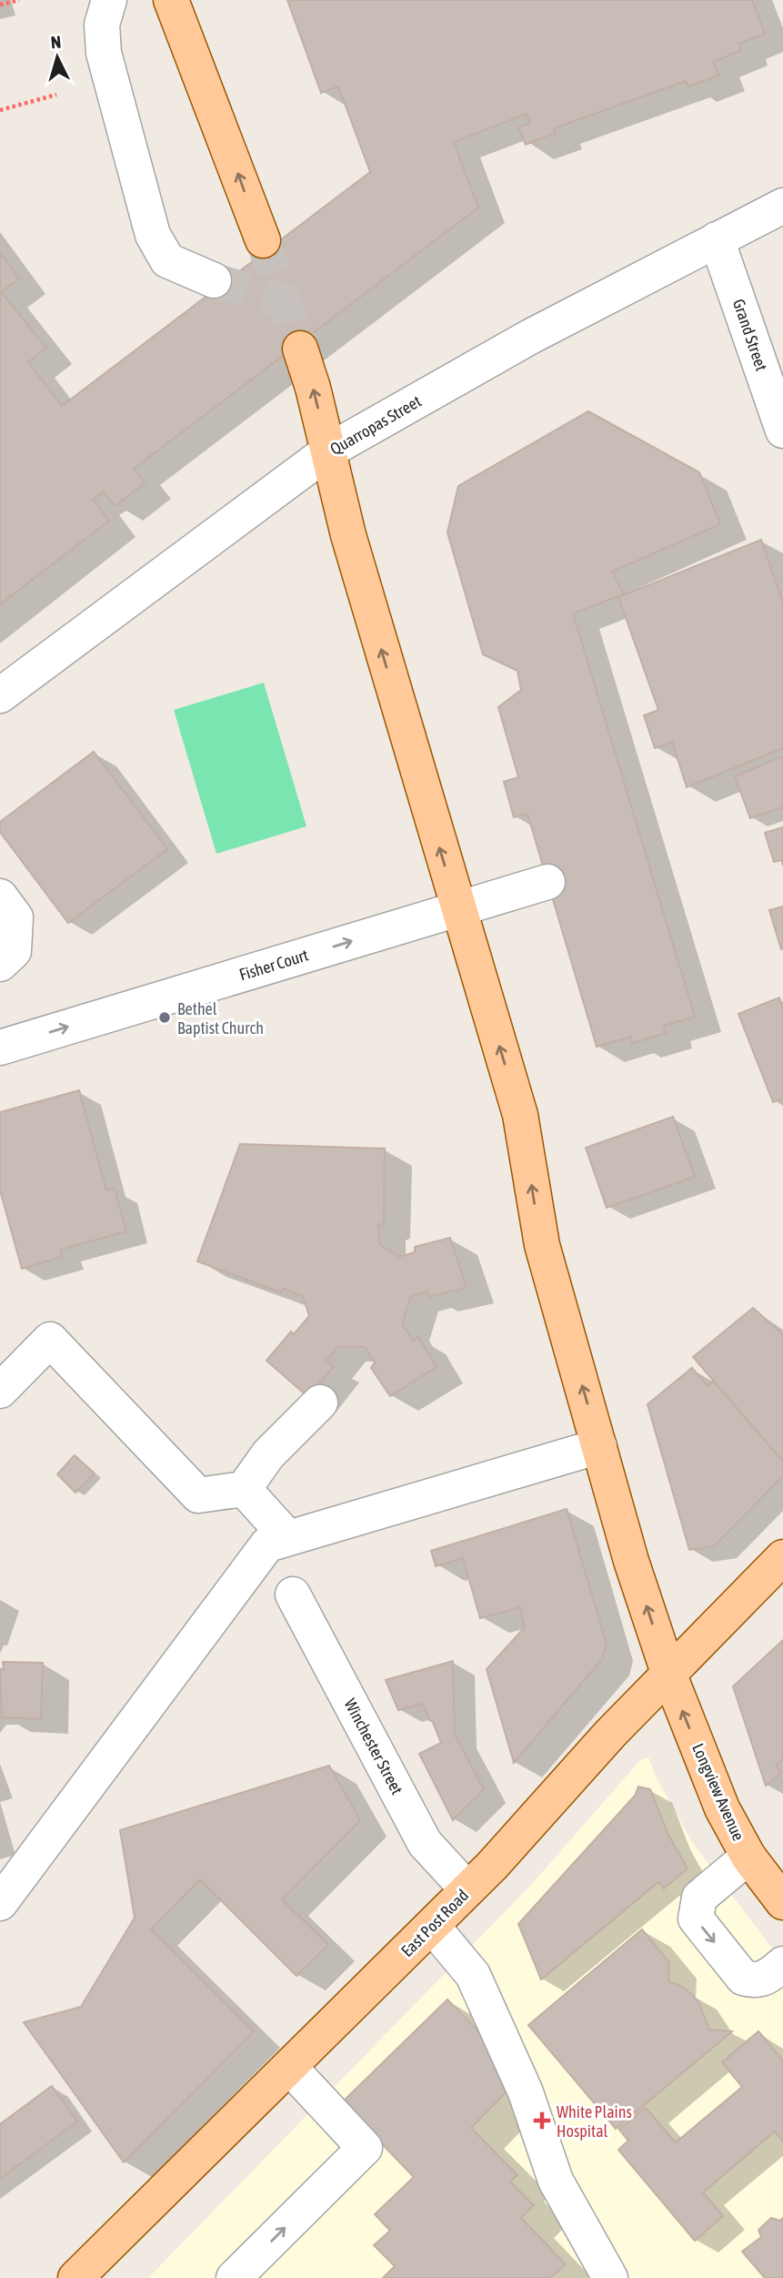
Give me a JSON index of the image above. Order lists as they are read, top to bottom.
{
  "streets": {
    "main road": ["Longview Avenue", "East Post Road"],
    "street": [
      "Grand Street",
      "Quarropas Street",
      "Fisher Court",
      "Winchester Street"
    ]
  },
  "crossings": [
    ["Grand Street", "Quarropas Street"],
    ["Quarropas Street", "Longview Avenue"],
    ["Fisher Court", "Longview Avenue"],
    ["Winchester Street", "East Post Road"],
    ["Longview Avenue", "East Post Road"]
  ],
  "one_way": ["Fisher Court", "Longview Avenue"],
  "places": {
    "other": ["Bethel Baptist Church"],
    "health": ["White Plains Hospital"]
  },
  "north": "top"
}
